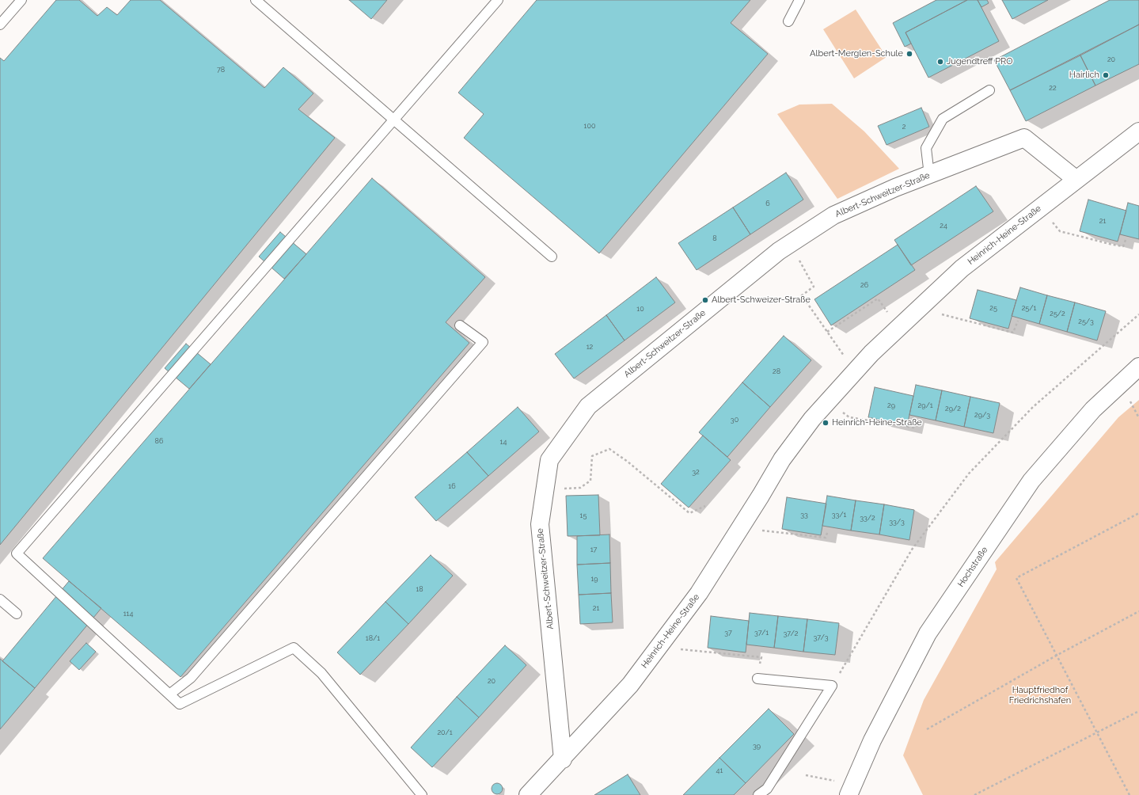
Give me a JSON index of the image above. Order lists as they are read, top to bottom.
{
  "streets": {
    "street": ["Albert-Schweitzer-Straße", "Heinrich-Heine-Straße", "Hochstraße"]
  },
  "crossings": [
    ["Albert-Schweitzer-Straße", "Heinrich-Heine-Straße"]
  ],
  "parks": ["Hauptfriedhof Friedrichshafen"],
  "places": [
    "Albert-Merglen-Schule",
    "Jugendtreff PRO",
    "Hairlich",
    "Albert-Schweizer-Straße",
    "Heinrich-Heine-Straße"
  ],
  "house_numbers": [
    "20",
    "78",
    "22",
    "100",
    "2",
    "6",
    "21",
    "24",
    "8",
    "26",
    "25",
    "25/1",
    "10",
    "25/2",
    "25/3",
    "12",
    "28",
    "29",
    "29/1",
    "29/2",
    "29/3",
    "30",
    "86",
    "14",
    "32",
    "16",
    "33",
    "33/1",
    "15",
    "33/2",
    "33/3",
    "17",
    "19",
    "18",
    "21",
    "114",
    "37",
    "37/1",
    "37/2",
    "37/3",
    "18/1",
    "20",
    "20/1",
    "39",
    "41"
  ]
}
